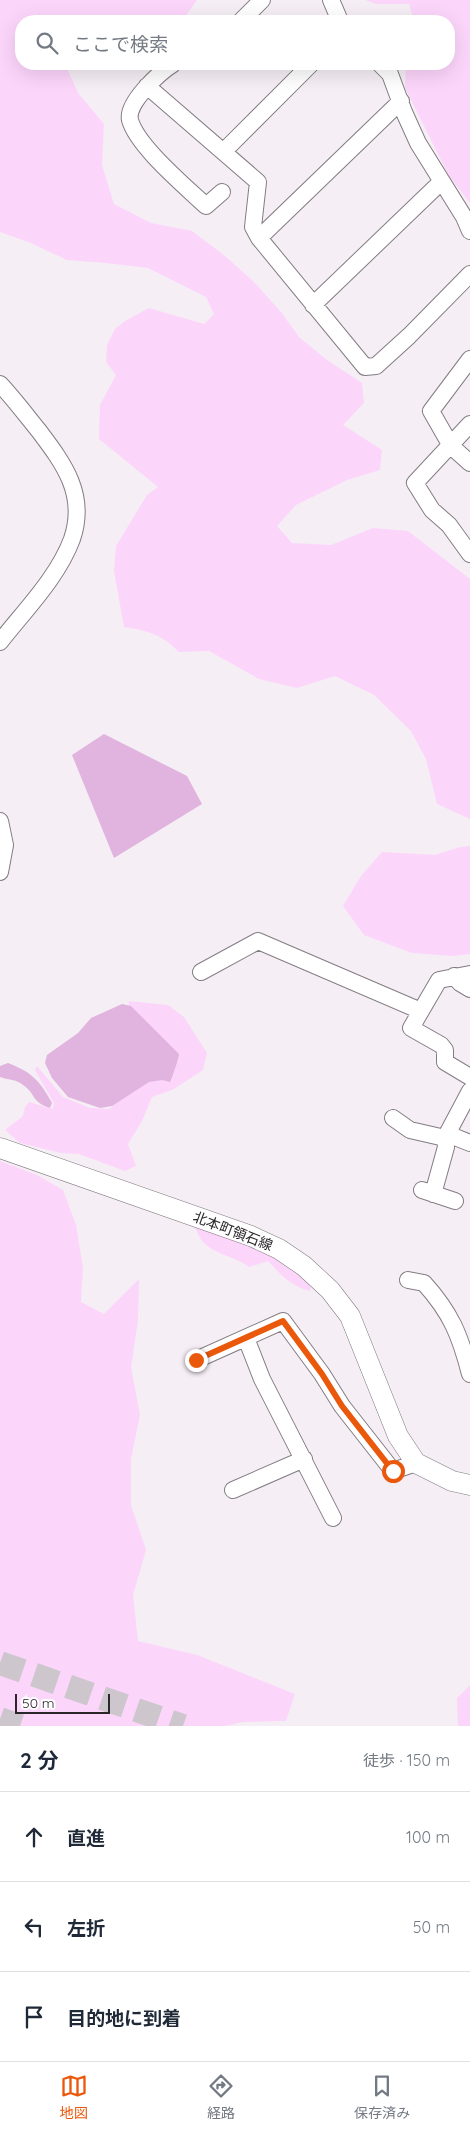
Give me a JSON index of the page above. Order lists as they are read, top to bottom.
{
  "streets": {
    "main road": ["北本町領石線"]
  },
  "scale_bar": "50 m",
  "page": {
    "search": "ここで検索",
    "scale": "50 m",
    "heading": ["2 分", "徒歩 · 150 m"],
    "list": [
      ["直進", "100 m"],
      ["左折", "50 m"],
      "目的地に到着"
    ],
    "nav": ["地図", "経路", "保存済み"]
  }
}
